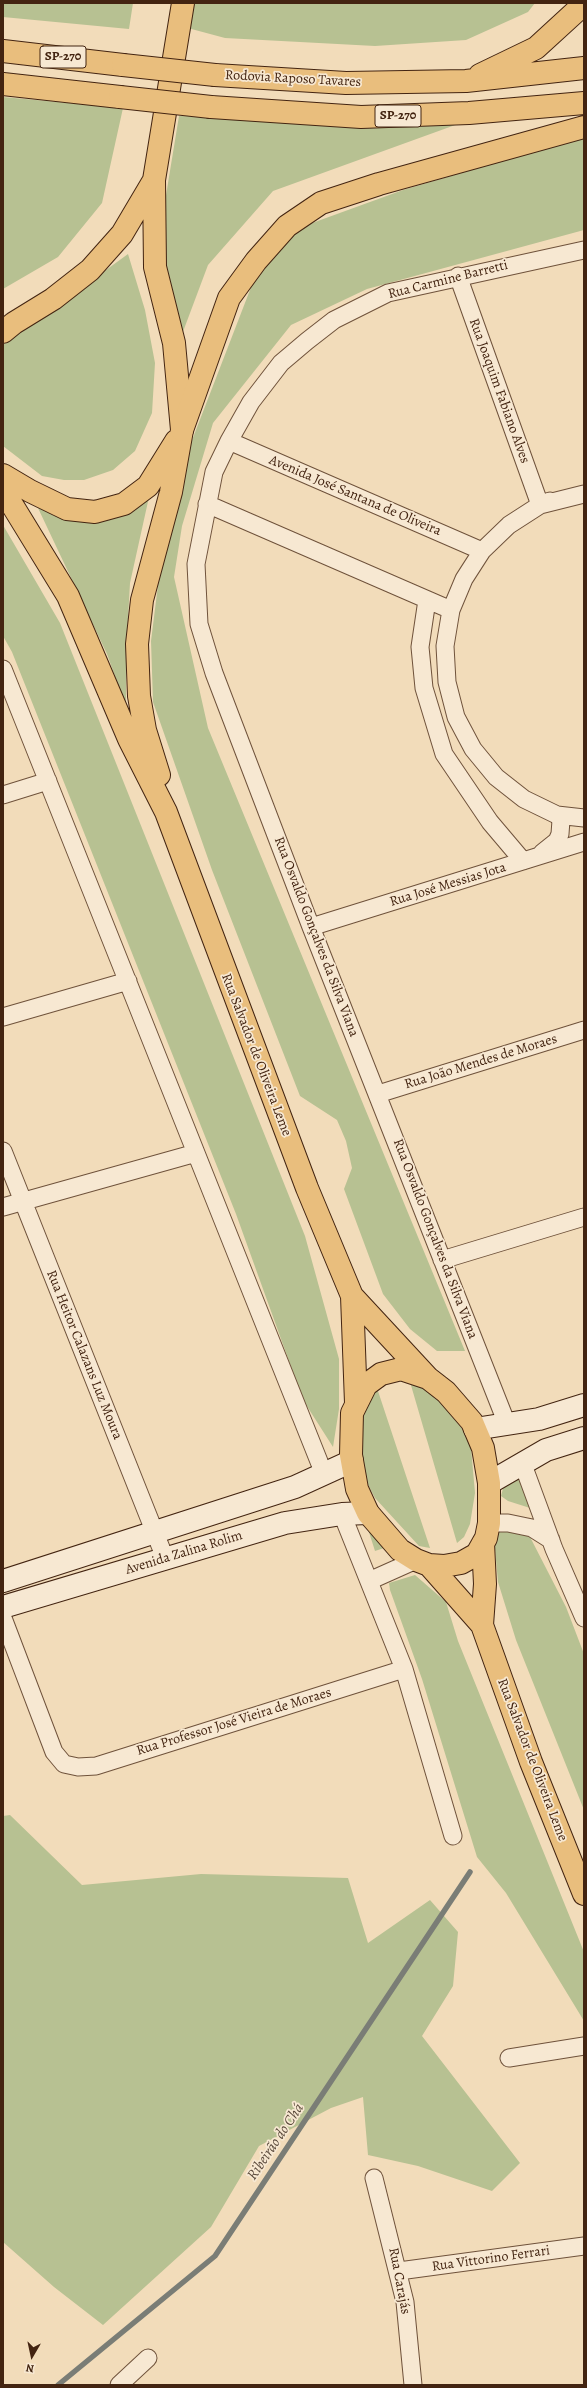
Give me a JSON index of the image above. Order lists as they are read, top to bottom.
{
  "streets": {
    "main road": [
      "SP-270",
      "Rodovia Raposo Tavares",
      "Rua Salvador de Oliveira Leme",
      "Avenida Zalina Rolim"
    ],
    "street": [
      "Rua Carmine Barretti",
      "Rua Joaquim Fabiano Alves",
      "Avenida José Santana de Oliveira",
      "Rua José Messias Jota",
      "Rua Osvaldo Gonçalves da Silva Viana",
      "Rua João Mendes de Moraes",
      "Rua Heitor Calazans Luz Moura",
      "Rua Professor José Vieira de Moraes",
      "Rua Vittorino Ferrari",
      "Rua Carajás"
    ]
  },
  "crossings": [
    ["Rua Carmine Barretti", "Rua Joaquim Fabiano Alves"],
    ["Rua Carmine Barretti", "Avenida José Santana de Oliveira"],
    ["Rua Carmine Barretti", "Rua Osvaldo Gonçalves da Silva Viana"],
    ["Avenida José Santana de Oliveira", "Rua Osvaldo Gonçalves da Silva Viana"],
    ["Rua José Messias Jota", "Rua Osvaldo Gonçalves da Silva Viana"],
    ["Rua Osvaldo Gonçalves da Silva Viana", "Rua João Mendes de Moraes"],
    ["Rua Heitor Calazans Luz Moura", "Avenida Zalina Rolim"],
    ["Rua Vittorino Ferrari", "Rua Carajás"]
  ],
  "water": ["Ribeirão do Chá"],
  "north": "bottom"
}
